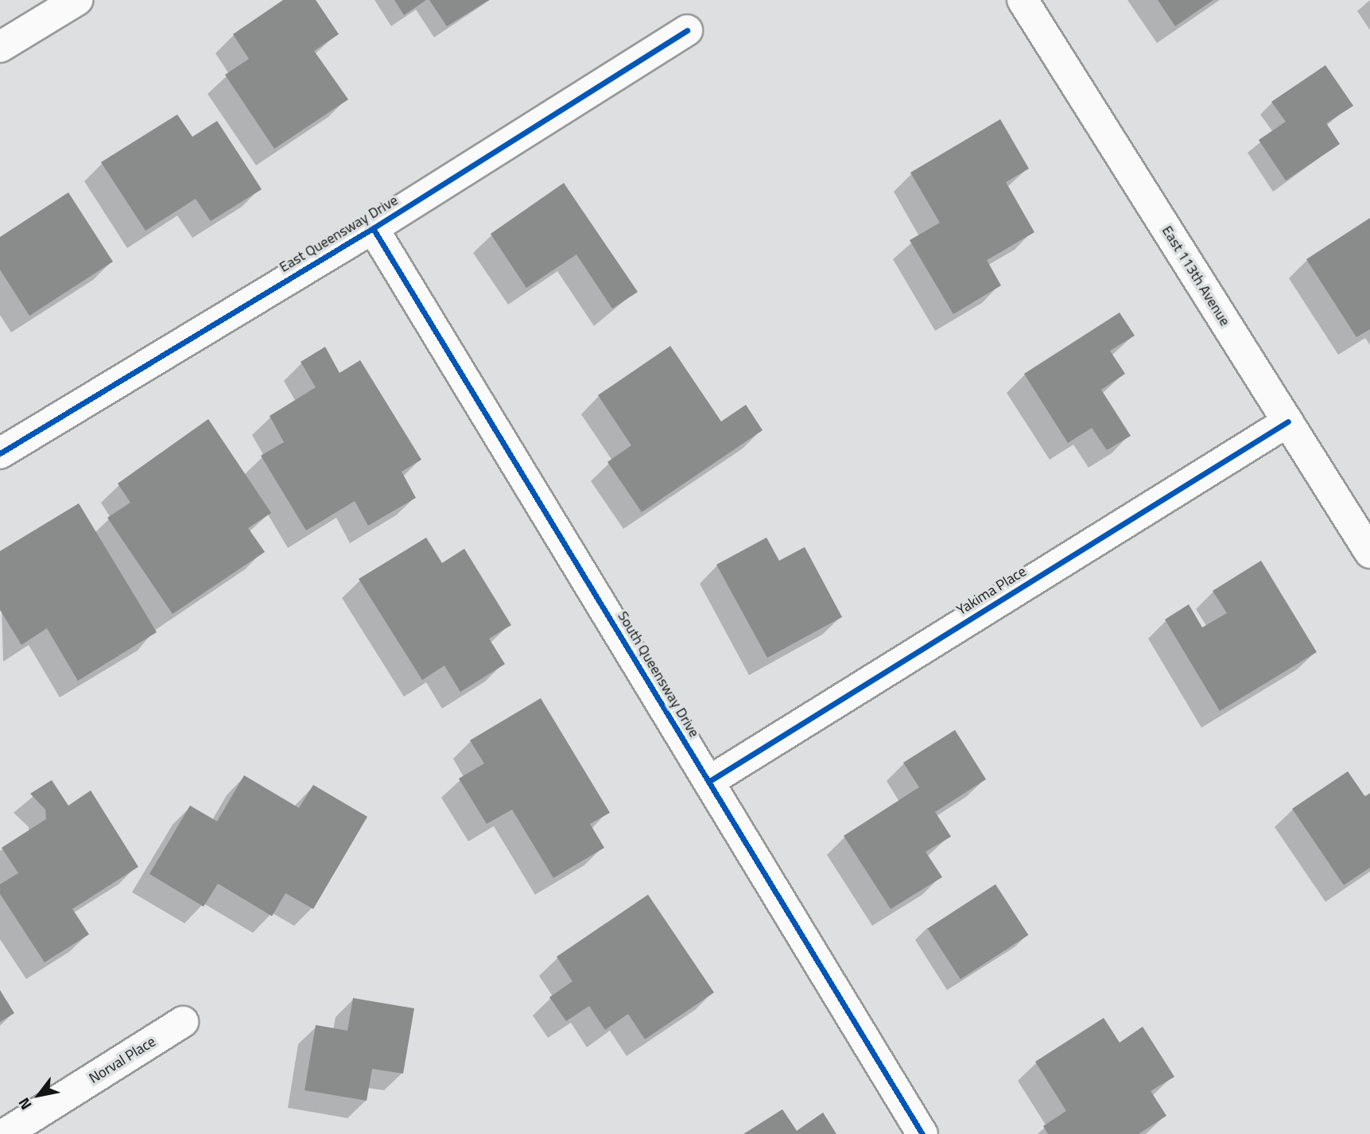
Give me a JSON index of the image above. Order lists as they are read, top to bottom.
{
  "streets": {
    "street": [
      "East Queensway Drive",
      "East 113th Avenue",
      "Yakima Place",
      "South Queensway Drive",
      "Norval Place"
    ]
  },
  "crossings": [
    ["East Queensway Drive", "South Queensway Drive"],
    ["East 113th Avenue", "Yakima Place"],
    ["Yakima Place", "South Queensway Drive"]
  ],
  "north": "bottom left"
}
